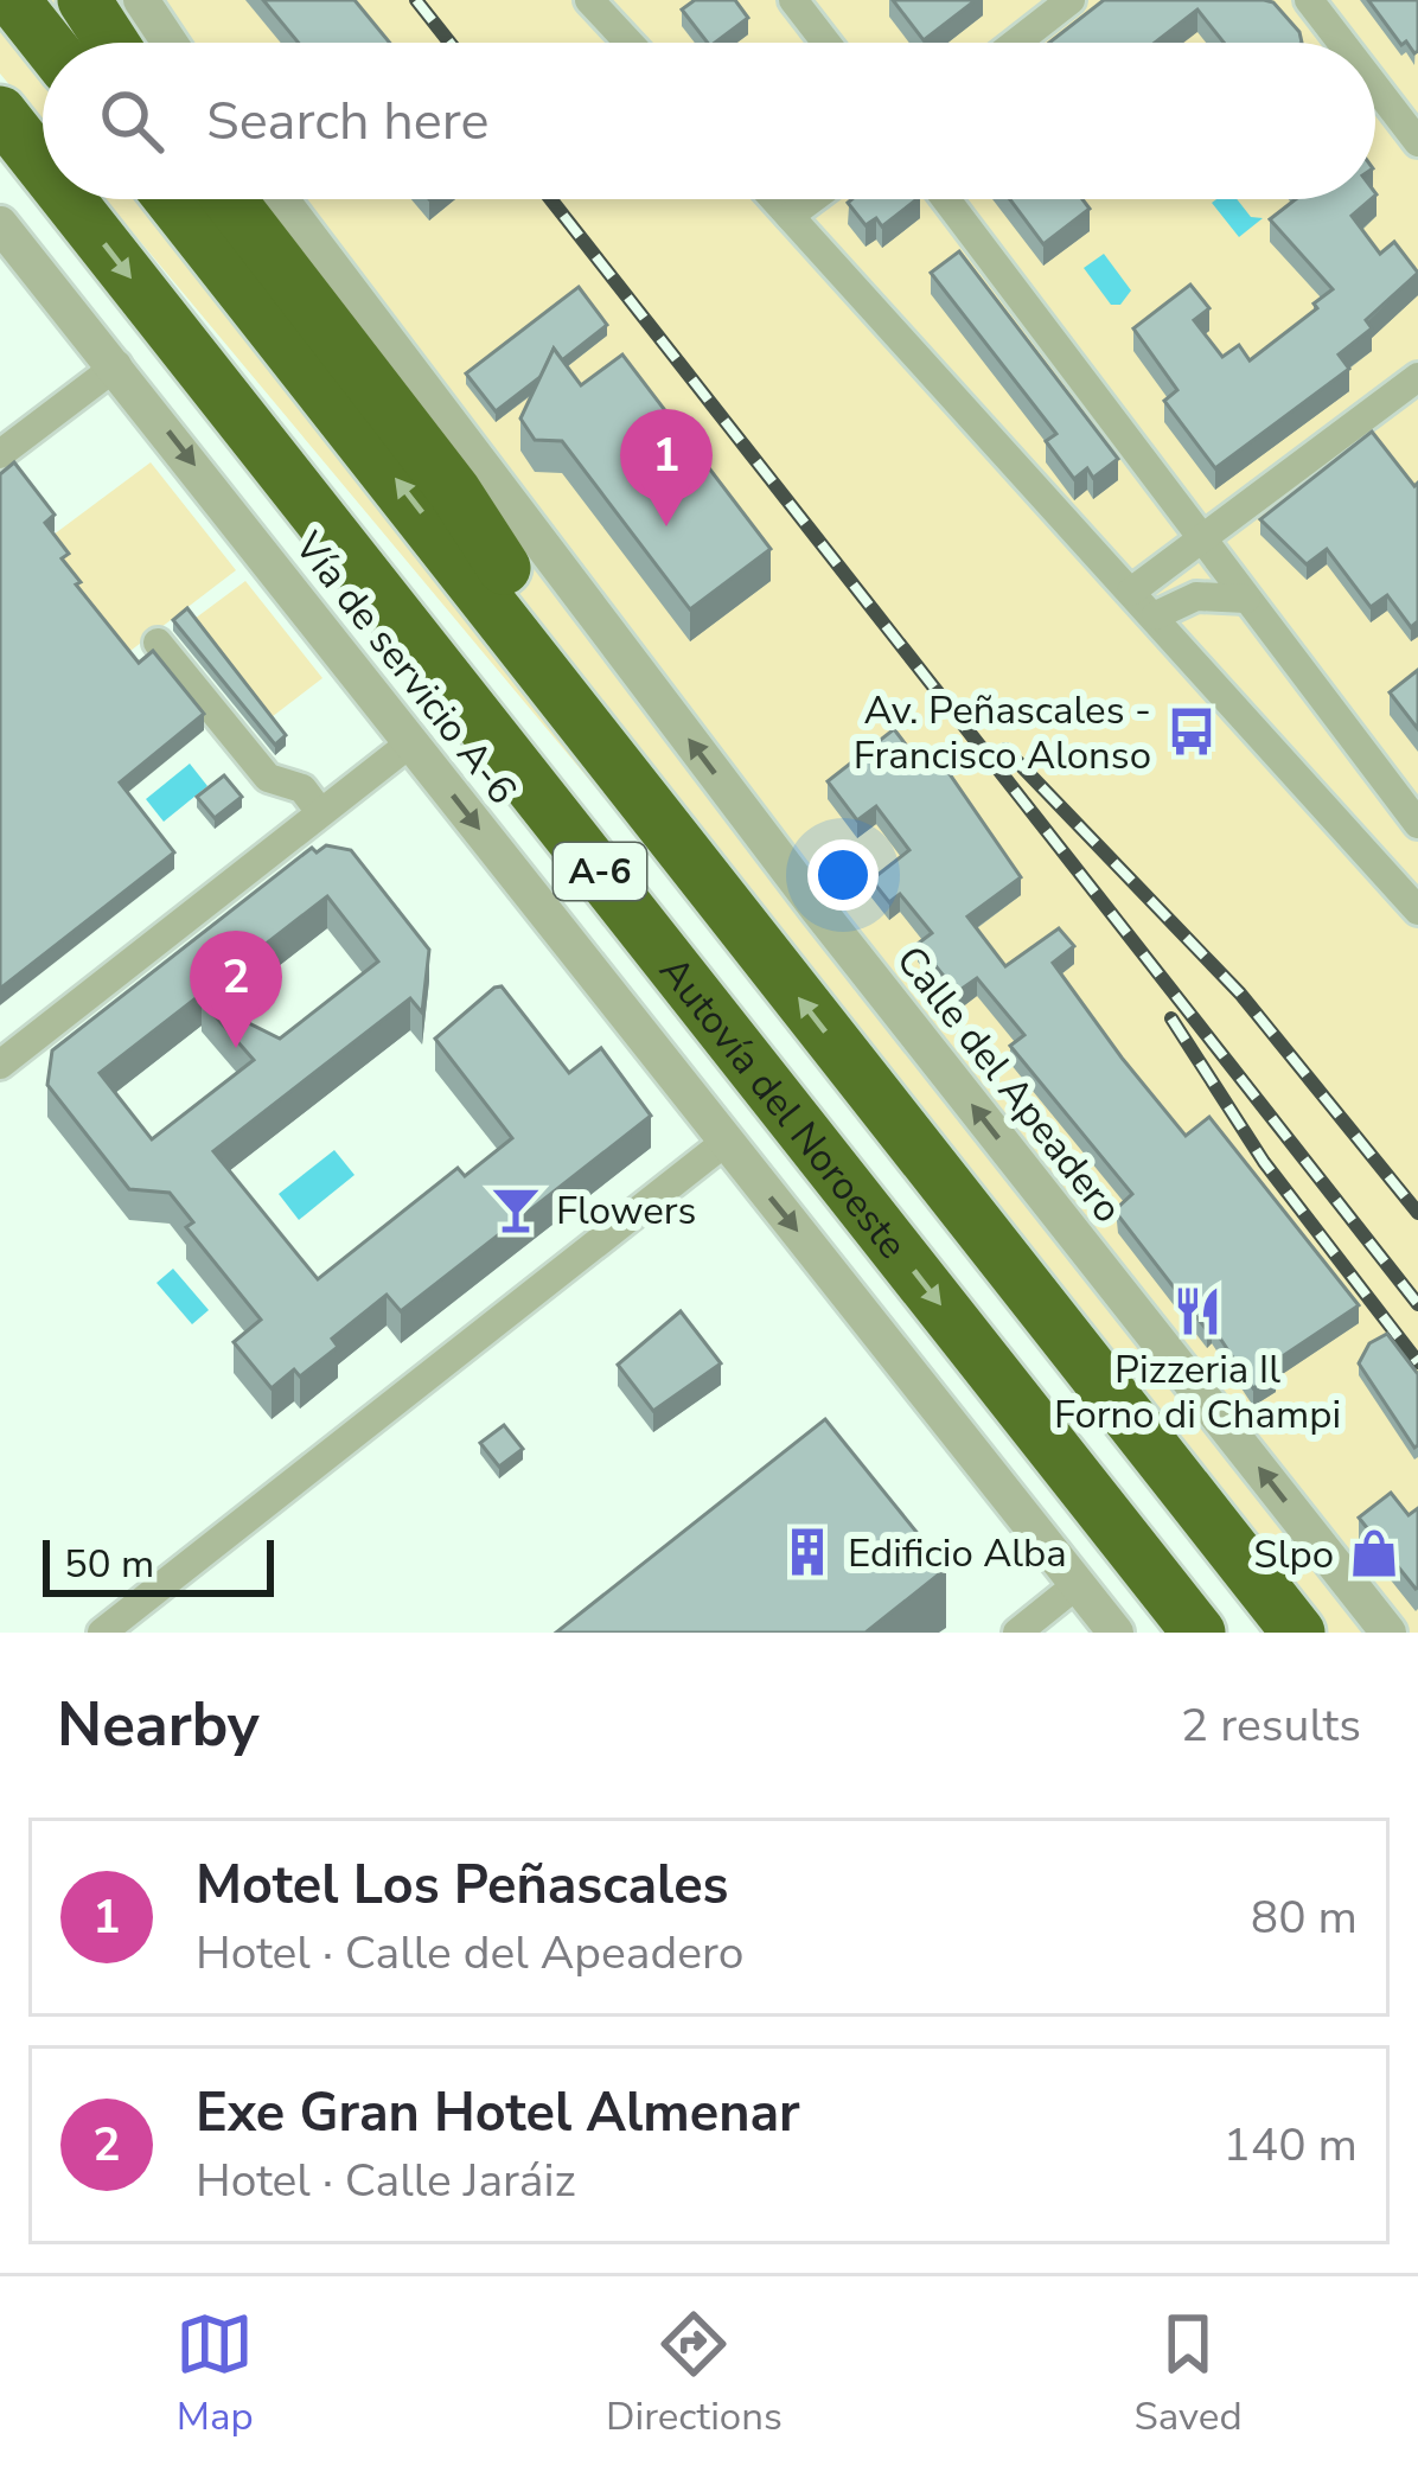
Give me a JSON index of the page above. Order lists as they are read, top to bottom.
{
  "streets": {
    "highway": ["A-6", "Autovía del Noroeste"],
    "street": ["Vía de servicio A-6", "Calle del Apeadero"]
  },
  "one_way": ["Vía de servicio A-6", "Calle del Apeadero"],
  "places": {
    "bus stop": ["Av. Peñascales - Francisco Alonso"],
    "bar": ["Flowers"],
    "restaurant": ["Pizzeria Il Forno di Champi"],
    "building": ["Edificio Alba"],
    "shop": ["Slpo"]
  },
  "scale_bar": "50 m",
  "page": {
    "search": "Search here",
    "pins": ["1", "2"],
    "scale": "50 m",
    "heading": ["Nearby", "2 results"],
    "list": [
      {
        "mark": "1",
        "name": "Motel Los Peñascales",
        "note": "Hotel · Calle del Apeadero",
        "value": "80 m"
      },
      {
        "mark": "2",
        "name": "Exe Gran Hotel Almenar",
        "note": "Hotel · Calle Jaráiz",
        "value": "140 m"
      }
    ],
    "nav": ["Map", "Directions", "Saved"]
  }
}
